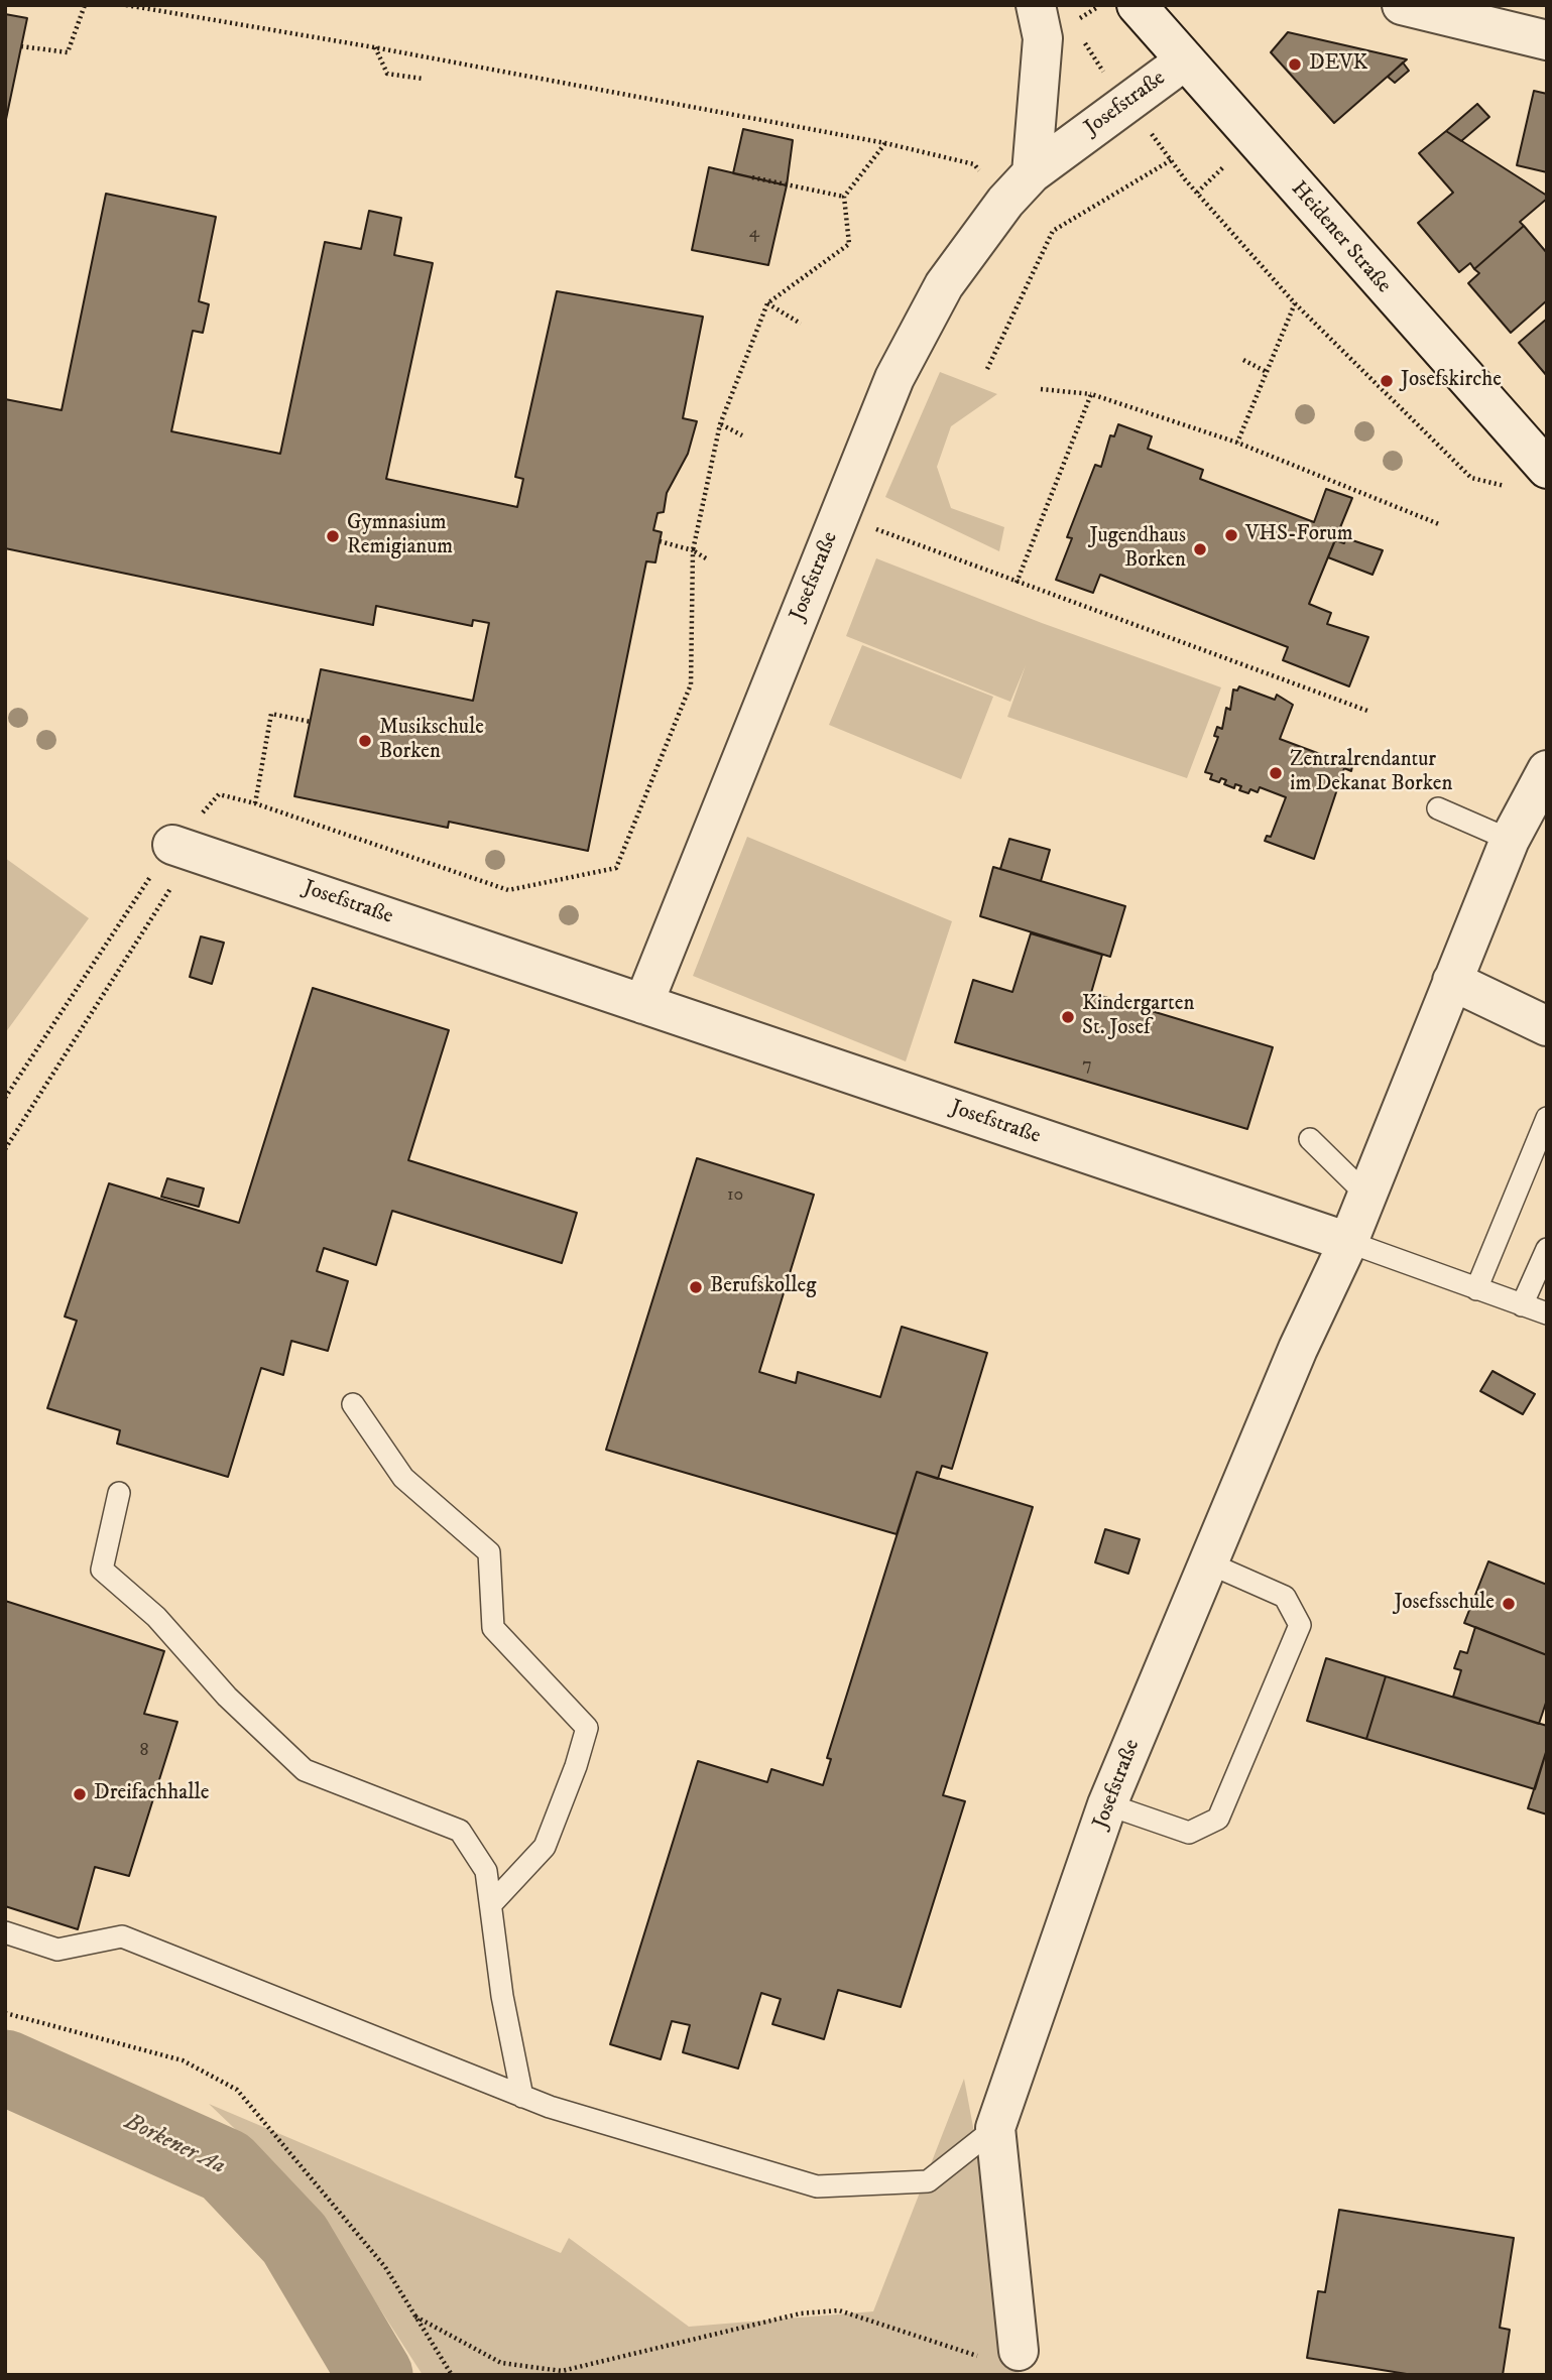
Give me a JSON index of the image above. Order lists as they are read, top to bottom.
{
  "streets": {
    "street": ["Josefstraße", "Heidener Straße"]
  },
  "crossings": [
    ["Josefstraße", "Heidener Straße"]
  ],
  "water": ["Borkener Aa"],
  "places": [
    "DEVK",
    "Josefskirche",
    "VHS-Forum",
    "Gymnasium Remigianum",
    "Jugendhaus Borken",
    "Musikschule Borken",
    "Zentralrendantur im Dekanat Borken",
    "Kindergarten St. Josef",
    "Berufskolleg",
    "Josefsschule",
    "Dreifachhalle"
  ],
  "house_numbers": [
    "4",
    "7",
    "10",
    "8"
  ]
}
